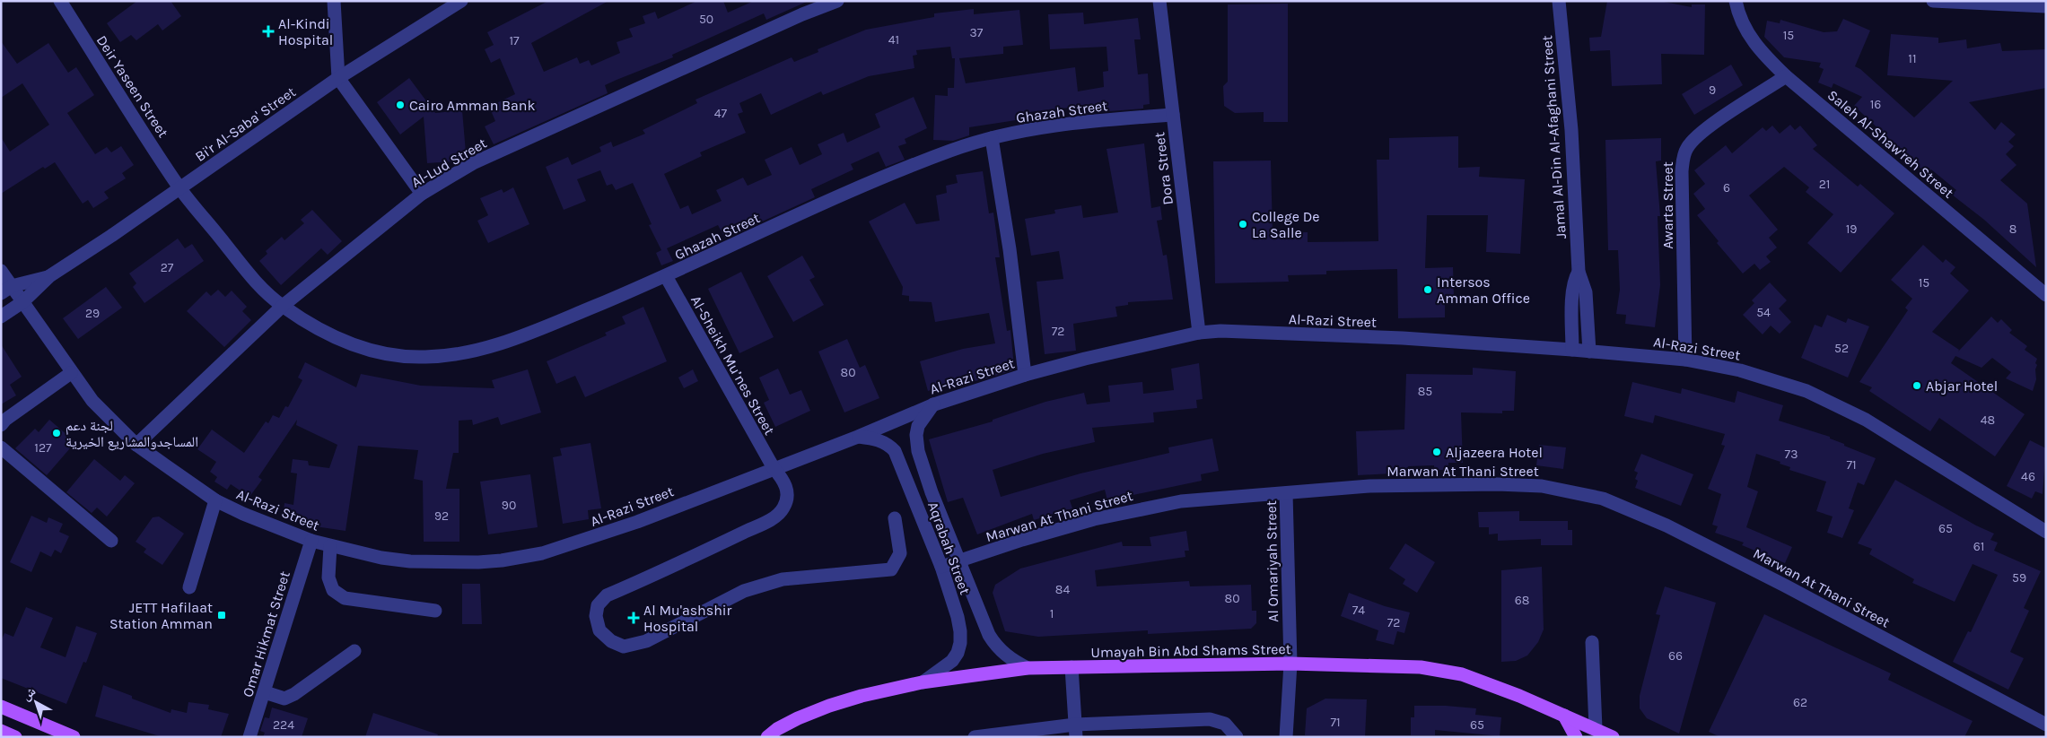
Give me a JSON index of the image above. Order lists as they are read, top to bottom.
{
  "streets": {
    "main road": ["Umayah Bin Abd Shams Street"],
    "street": [
      "Deir Yaseen Street",
      "Ghazah Street",
      "Bi'r Al-Saba' Street",
      "Jamal Al-Din Al-Afaghani Street",
      "Saleh Al-Shaw'reh Street",
      "Al-Lud Street",
      "Dora Street",
      "Awarta Street",
      "Al-Razi Street",
      "Al-Sheikh Mu’nes Street",
      "Marwan At Thani Street",
      "Aqrabah Street",
      "Al Omariyah Street",
      "Omar Hikmat Street"
    ]
  },
  "crossings": [
    ["Deir Yaseen Street", "Ghazah Street"],
    ["Deir Yaseen Street", "Bi'r Al-Saba' Street"],
    ["Deir Yaseen Street", "Al-Lud Street"],
    ["Ghazah Street", "Al-Lud Street"],
    ["Ghazah Street", "Dora Street"],
    ["Ghazah Street", "Al-Sheikh Mu’nes Street"],
    ["Bi'r Al-Saba' Street", "Al-Razi Street"],
    ["Jamal Al-Din Al-Afaghani Street", "Al-Razi Street"],
    ["Saleh Al-Shaw'reh Street", "Awarta Street"],
    ["Al-Lud Street", "Al-Razi Street"],
    ["Dora Street", "Al-Razi Street"],
    ["Awarta Street", "Al-Razi Street"],
    ["Al-Razi Street", "Al-Sheikh Mu’nes Street"],
    ["Al-Razi Street", "Aqrabah Street"],
    ["Al-Razi Street", "Omar Hikmat Street"],
    ["Marwan At Thani Street", "Aqrabah Street"],
    ["Marwan At Thani Street", "Al Omariyah Street"],
    ["Aqrabah Street", "Umayah Bin Abd Shams Street"],
    ["Al Omariyah Street", "Umayah Bin Abd Shams Street"]
  ],
  "places": {
    "health": ["Al-Kindi Hospital", "Al Mu'ashshir Hospital"],
    "other": [
      "Cairo Amman Bank",
      "College De La Salle",
      "Intersos Amman Office",
      "Abjar Hotel",
      "لجنة دعم المساجدوالمشاريع الخيرية",
      "Aljazeera Hotel"
    ],
    "transit": ["JETT Hafilaat Station Amman"]
  },
  "house_numbers": [
    "50",
    "37",
    "15",
    "41",
    "17",
    "11",
    "9",
    "16",
    "47",
    "21",
    "6",
    "19",
    "8",
    "27",
    "15",
    "54",
    "29",
    "72",
    "52",
    "80",
    "85",
    "48",
    "127",
    "73",
    "71",
    "46",
    "90",
    "92",
    "65",
    "61",
    "59",
    "84",
    "80",
    "68",
    "74",
    "1",
    "72",
    "66",
    "62",
    "71",
    "224",
    "65"
  ],
  "north": "top left"
}
